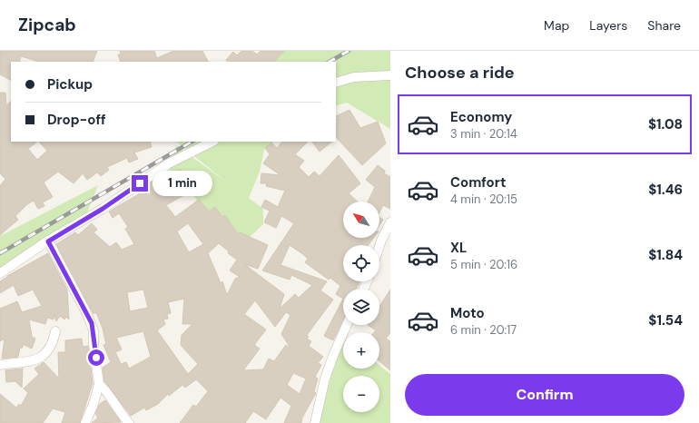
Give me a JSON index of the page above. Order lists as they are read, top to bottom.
{
  "north": "top left",
  "page": {
    "header": "Zipcab",
    "nav": ["Map", "Layers", "Share"],
    "heading": "Choose a ride",
    "banner": ["Pickup", "Drop-off"],
    "list": [
      {
        "name": "Economy",
        "note": "3 min · 20:14",
        "value": "$1.08"
      },
      {
        "name": "Comfort",
        "note": "4 min · 20:15",
        "value": "$1.46"
      },
      {
        "name": "XL",
        "note": "5 min · 20:16",
        "value": "$1.84"
      },
      {
        "name": "Moto",
        "note": "6 min · 20:17",
        "value": "$1.54"
      }
    ],
    "bubble": "1 min",
    "map_buttons": ["+", "−"],
    "buttons": "Confirm"
  }
}
